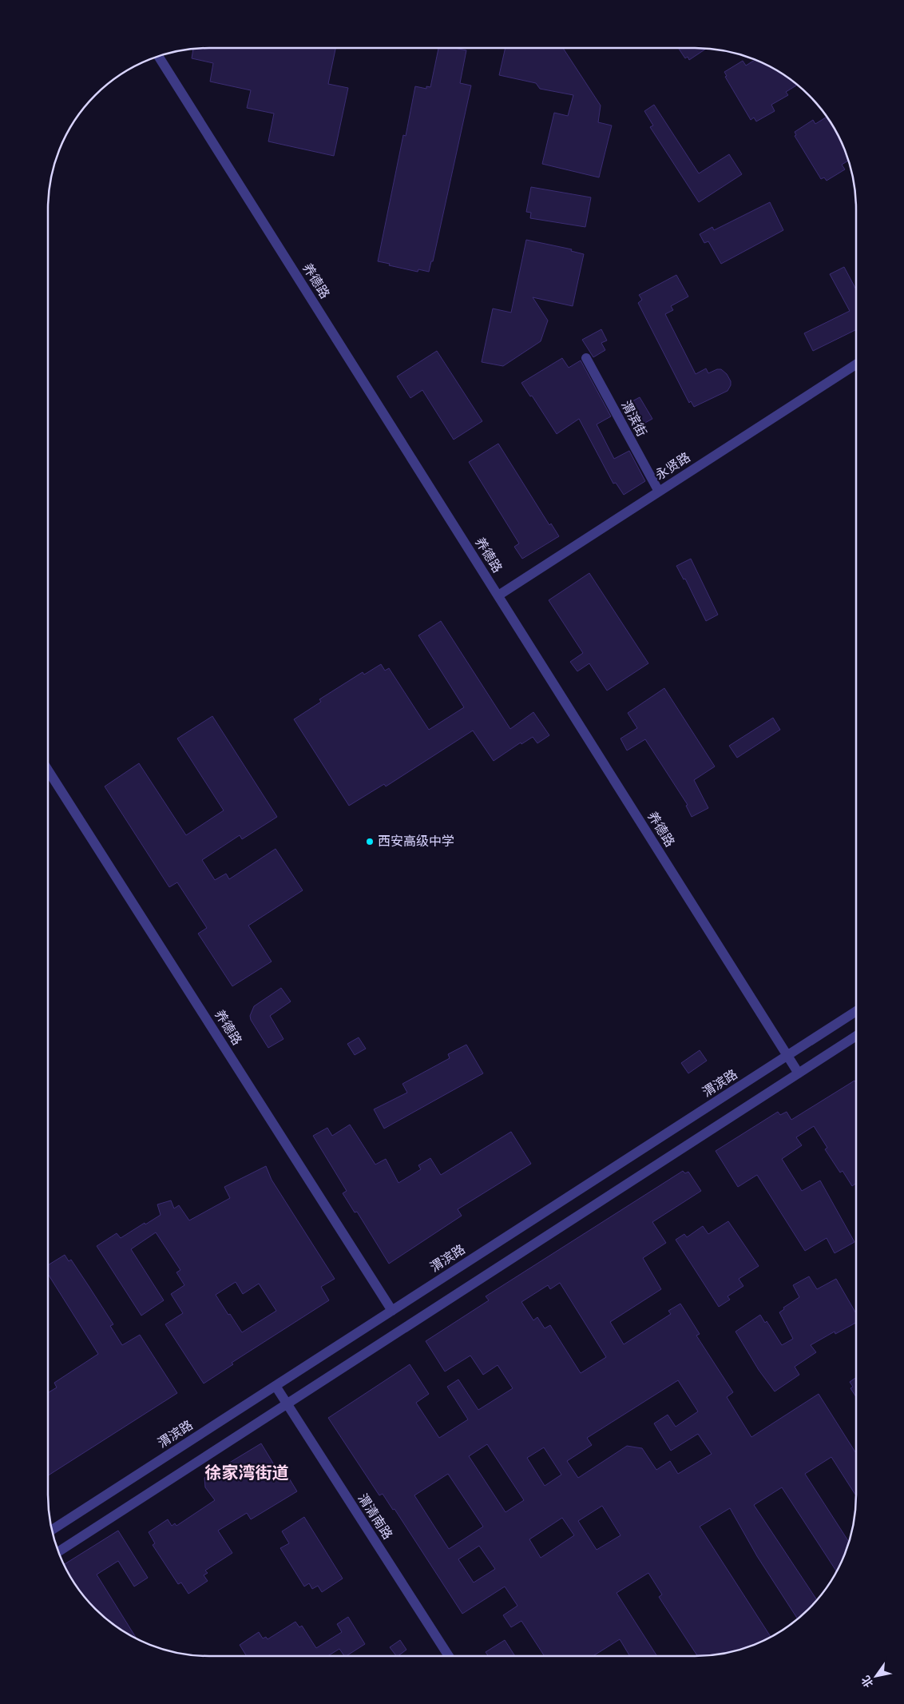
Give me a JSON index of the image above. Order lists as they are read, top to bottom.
{
  "streets": {
    "street": [
      "养德路",
      "渭滨街",
      "永贤路",
      "渭滨路",
      "渭清南路"
    ]
  },
  "crossings": [
    ["养德路", "永贤路"],
    ["养德路", "渭滨路"],
    ["渭滨街", "永贤路"],
    ["渭滨路", "渭清南路"]
  ],
  "districts": ["徐家湾街道"],
  "places": ["西安高级中学"],
  "north": "bottom left"
}
